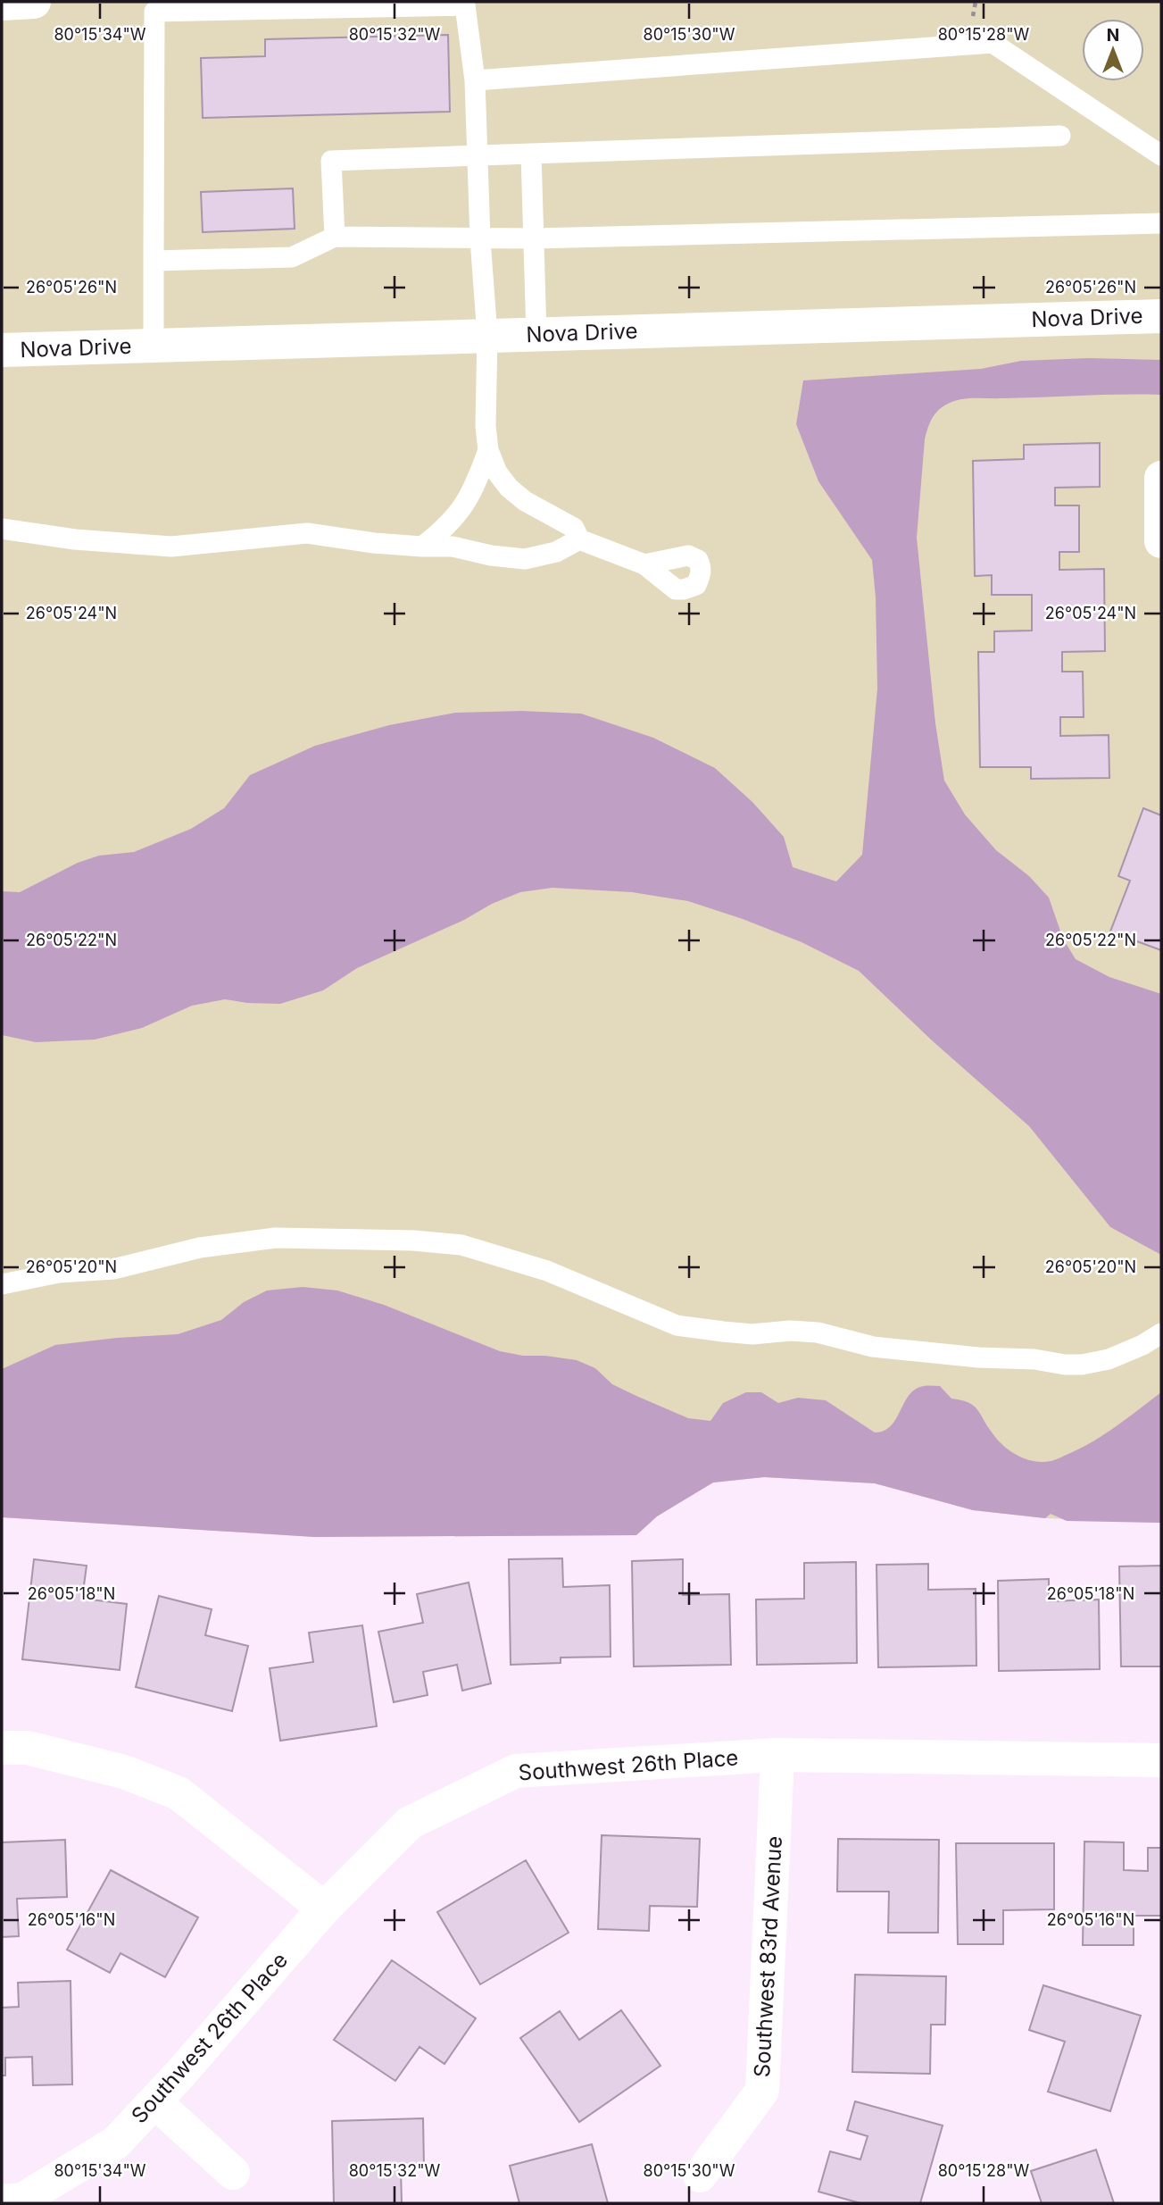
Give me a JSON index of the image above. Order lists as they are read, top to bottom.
{
  "streets": {
    "street": ["Nova Drive", "Southwest 26th Place", "Southwest 83rd Avenue"]
  },
  "crossings": [
    ["Southwest 26th Place", "Southwest 83rd Avenue"]
  ],
  "north": "top",
  "coordinates": [
    "80°15'34\"W",
    "80°15'32\"W",
    "80°15'30\"W",
    "80°15'28\"W",
    "26°05'26\"N",
    "26°05'24\"N",
    "26°05'22\"N",
    "26°05'20\"N",
    "26°05'18\"N",
    "26°05'16\"N"
  ]
}
